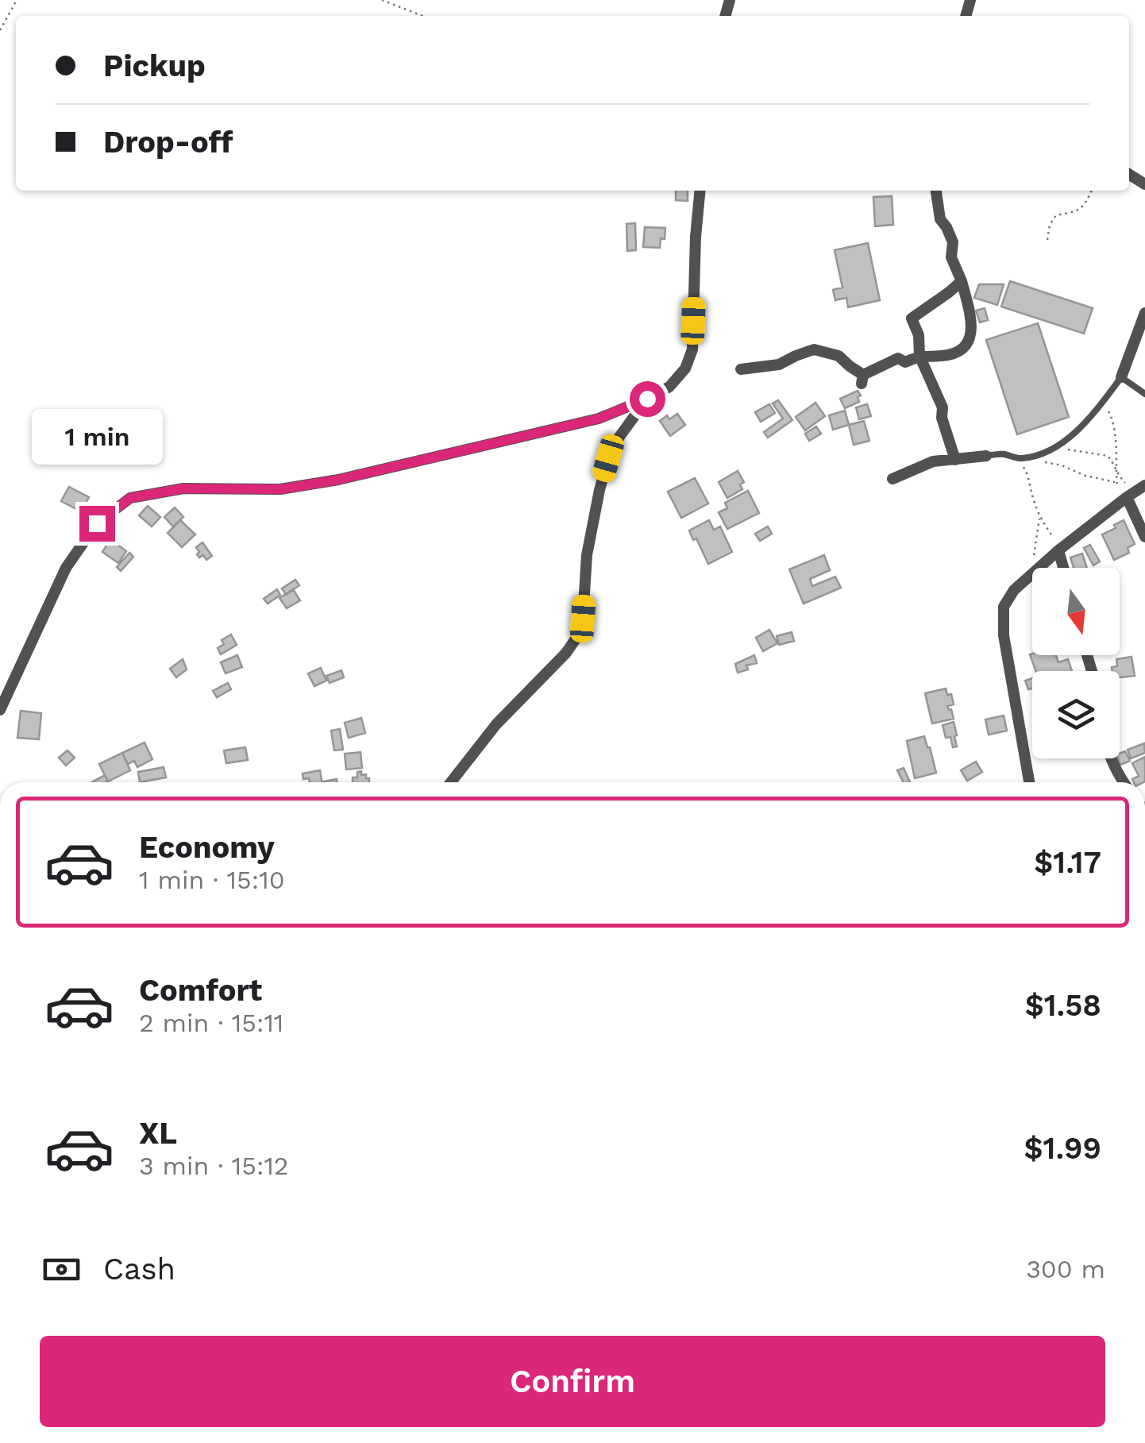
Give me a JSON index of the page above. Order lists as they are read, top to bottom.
{
  "north": "bottom",
  "page": {
    "banner": ["Pickup", "Drop-off"],
    "bubble": "1 min",
    "list": [
      {
        "name": "Economy",
        "note": "1 min · 15:10",
        "value": "$1.17"
      },
      {
        "name": "Comfort",
        "note": "2 min · 15:11",
        "value": "$1.58"
      },
      {
        "name": "XL",
        "note": "3 min · 15:12",
        "value": "$1.99"
      }
    ],
    "pay": ["Cash", "300 m"],
    "buttons": "Confirm"
  }
}
